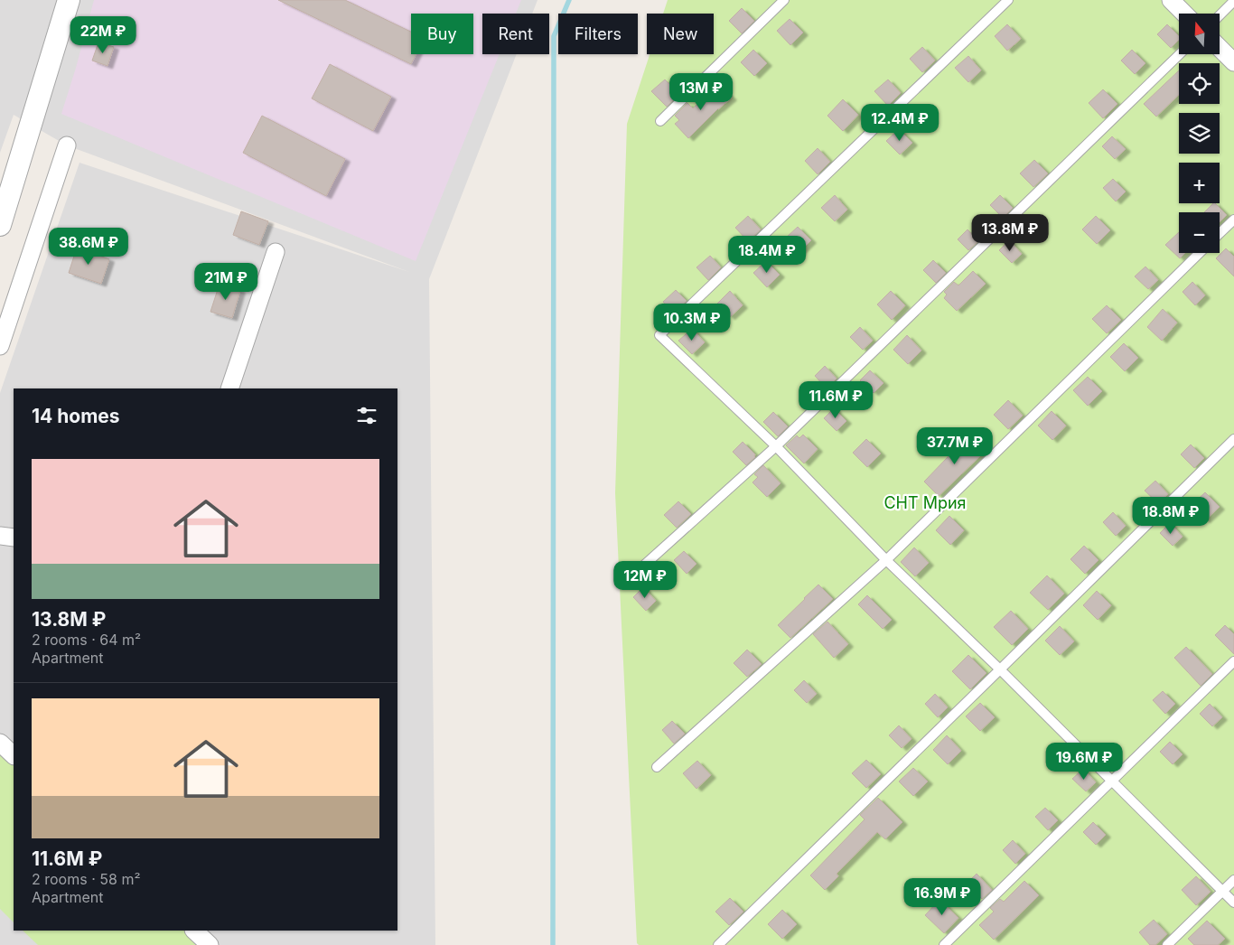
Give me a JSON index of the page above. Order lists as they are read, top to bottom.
{
  "parks": ["СНТ Мрия"],
  "north": "top",
  "page": {
    "map_buttons": ["+", "−"],
    "chip": [
      "Buy",
      "Rent",
      "Filters",
      "New"
    ],
    "price": [
      "22M ₽",
      "13M ₽",
      "12.4M ₽",
      "13.8M ₽",
      "38.6M ₽",
      "18.4M ₽",
      "21M ₽",
      "10.3M ₽",
      "11.6M ₽",
      "37.7M ₽",
      "18.8M ₽",
      "12M ₽",
      "19.6M ₽",
      "16.9M ₽"
    ],
    "heading": "14 homes",
    "list": [
      {
        "name": "13.8M ₽",
        "note": "2 rooms · 64 m² · Apartment"
      },
      {
        "name": "11.6M ₽",
        "note": "2 rooms · 58 m² · Apartment"
      }
    ]
  }
}
